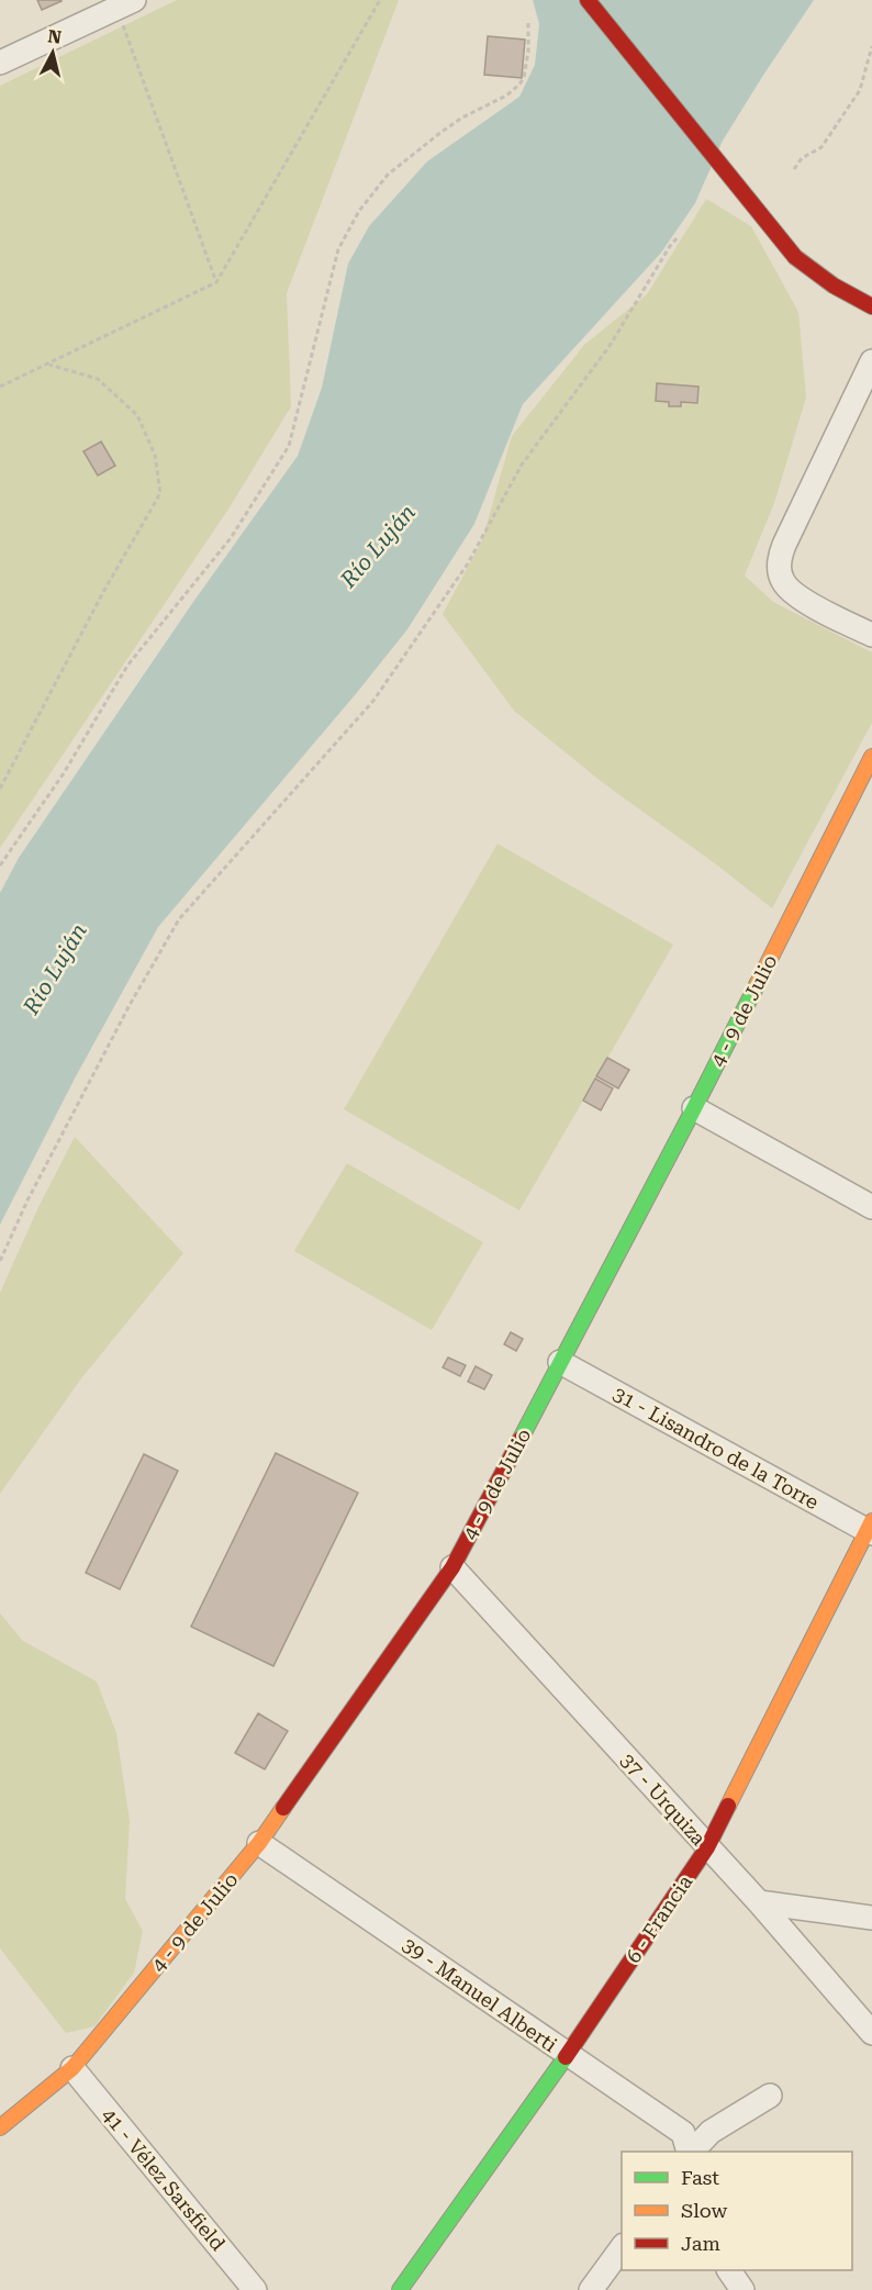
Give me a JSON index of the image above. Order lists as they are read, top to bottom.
{
  "streets": {
    "street": [
      "4 - 9 de Julio",
      "31 - Lisandro de la Torre",
      "37 - Urquiza",
      "6 - Francia",
      "39 - Manuel Alberti",
      "41 - Vélez Sarsfield"
    ]
  },
  "crossings": [
    ["4 - 9 de Julio", "31 - Lisandro de la Torre"],
    ["4 - 9 de Julio", "37 - Urquiza"],
    ["4 - 9 de Julio", "39 - Manuel Alberti"],
    ["4 - 9 de Julio", "41 - Vélez Sarsfield"],
    ["31 - Lisandro de la Torre", "6 - Francia"],
    ["37 - Urquiza", "6 - Francia"],
    ["6 - Francia", "39 - Manuel Alberti"]
  ],
  "water": ["Río Luján"],
  "legend": ["Fast", "Slow", "Jam"],
  "north": "top"
}
